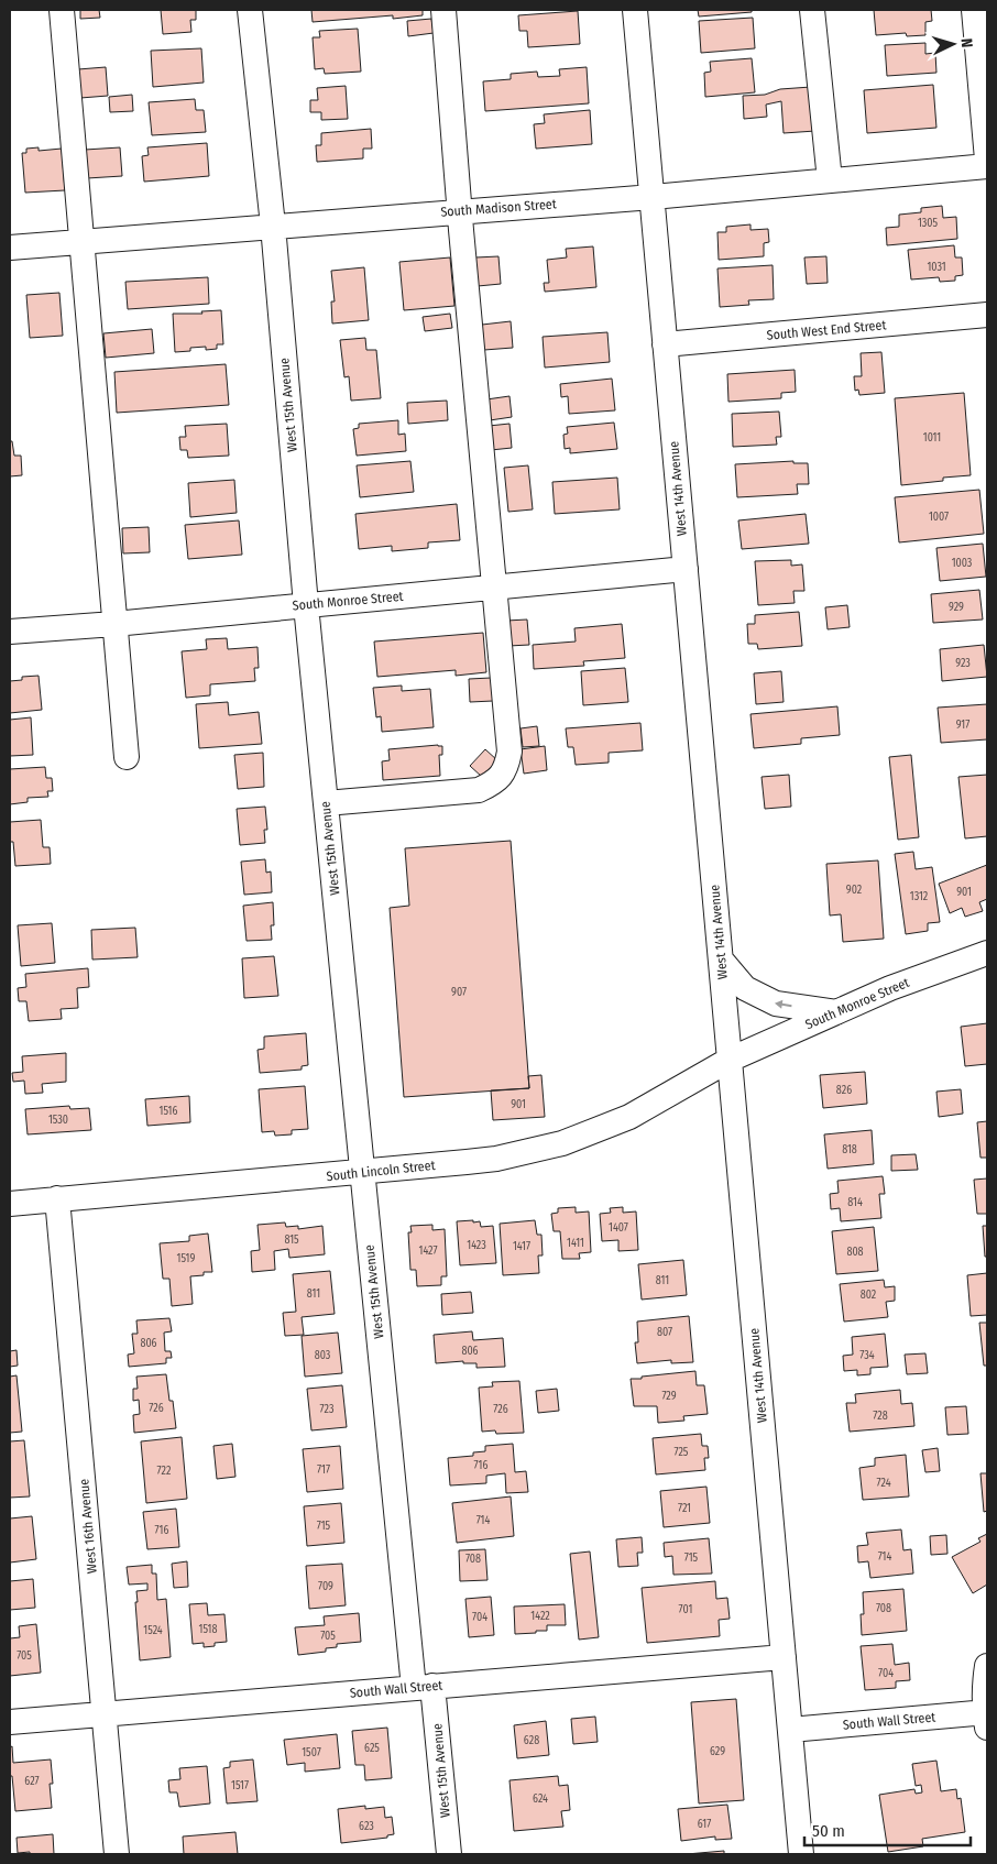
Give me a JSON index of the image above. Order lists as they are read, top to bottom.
{
  "streets": {
    "street": [
      "South Madison Street",
      "South West End Street",
      "West 15th Avenue",
      "West 14th Avenue",
      "South Monroe Street",
      "South Lincoln Street",
      "West 16th Avenue",
      "South Wall Street"
    ]
  },
  "crossings": [
    ["South Madison Street", "West 15th Avenue"],
    ["South Madison Street", "West 14th Avenue"],
    ["South West End Street", "West 14th Avenue"],
    ["West 15th Avenue", "South Monroe Street"],
    ["West 15th Avenue", "South Lincoln Street"],
    ["West 15th Avenue", "South Wall Street"],
    ["West 14th Avenue", "South Monroe Street"],
    ["West 14th Avenue", "South Lincoln Street"],
    ["West 14th Avenue", "South Wall Street"],
    ["South Monroe Street", "South Lincoln Street"],
    ["South Lincoln Street", "West 16th Avenue"],
    ["West 16th Avenue", "South Wall Street"]
  ],
  "house_numbers": [
    "1305",
    "1031",
    "1011",
    "1007",
    "1003",
    "929",
    "923",
    "917",
    "902",
    "901",
    "1312",
    "907",
    "826",
    "901",
    "1516",
    "1530",
    "818",
    "814",
    "1407",
    "815",
    "1411",
    "1423",
    "1417",
    "1427",
    "808",
    "1519",
    "811",
    "811",
    "802",
    "807",
    "806",
    "806",
    "803",
    "734",
    "729",
    "726",
    "723",
    "726",
    "728",
    "725",
    "716",
    "717",
    "722",
    "724",
    "721",
    "714",
    "715",
    "716",
    "714",
    "715",
    "708",
    "709",
    "708",
    "701",
    "1422",
    "704",
    "1518",
    "1524",
    "705",
    "705",
    "704",
    "628",
    "625",
    "629",
    "1507",
    "627",
    "1517",
    "624",
    "617",
    "623"
  ],
  "scale_bar": "50 m",
  "north": "right"
}
